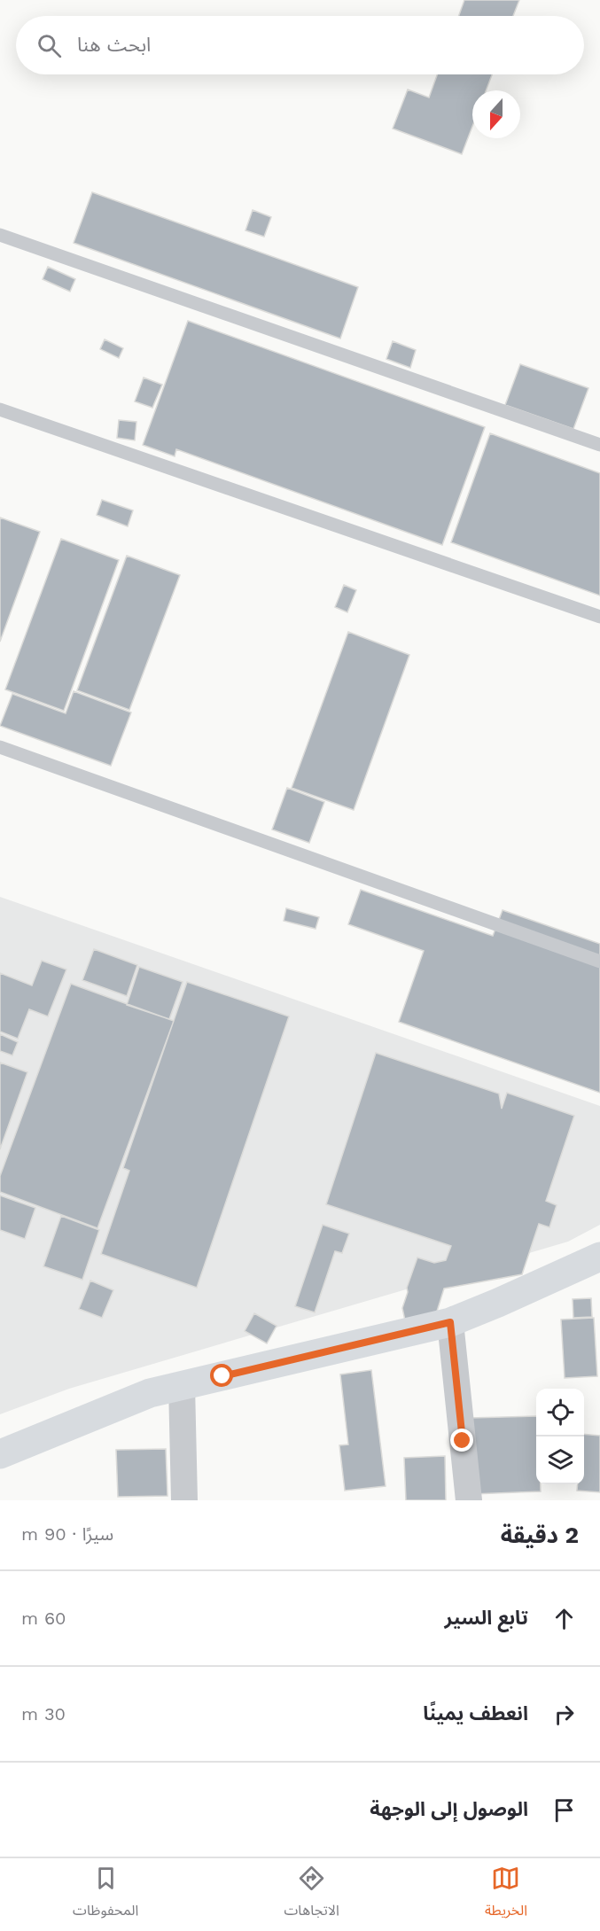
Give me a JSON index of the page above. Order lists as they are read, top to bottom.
{
  "north": "bottom",
  "page": {
    "search": "ابحث هنا",
    "heading": ["2 دقيقة", "سيرًا · 90 m"],
    "list": [
      ["تابع السير", "60 m"],
      ["انعطف يمينًا", "30 m"],
      "الوصول إلى الوجهة"
    ],
    "nav": ["الخريطة", "الاتجاهات", "المحفوظات"]
  }
}
